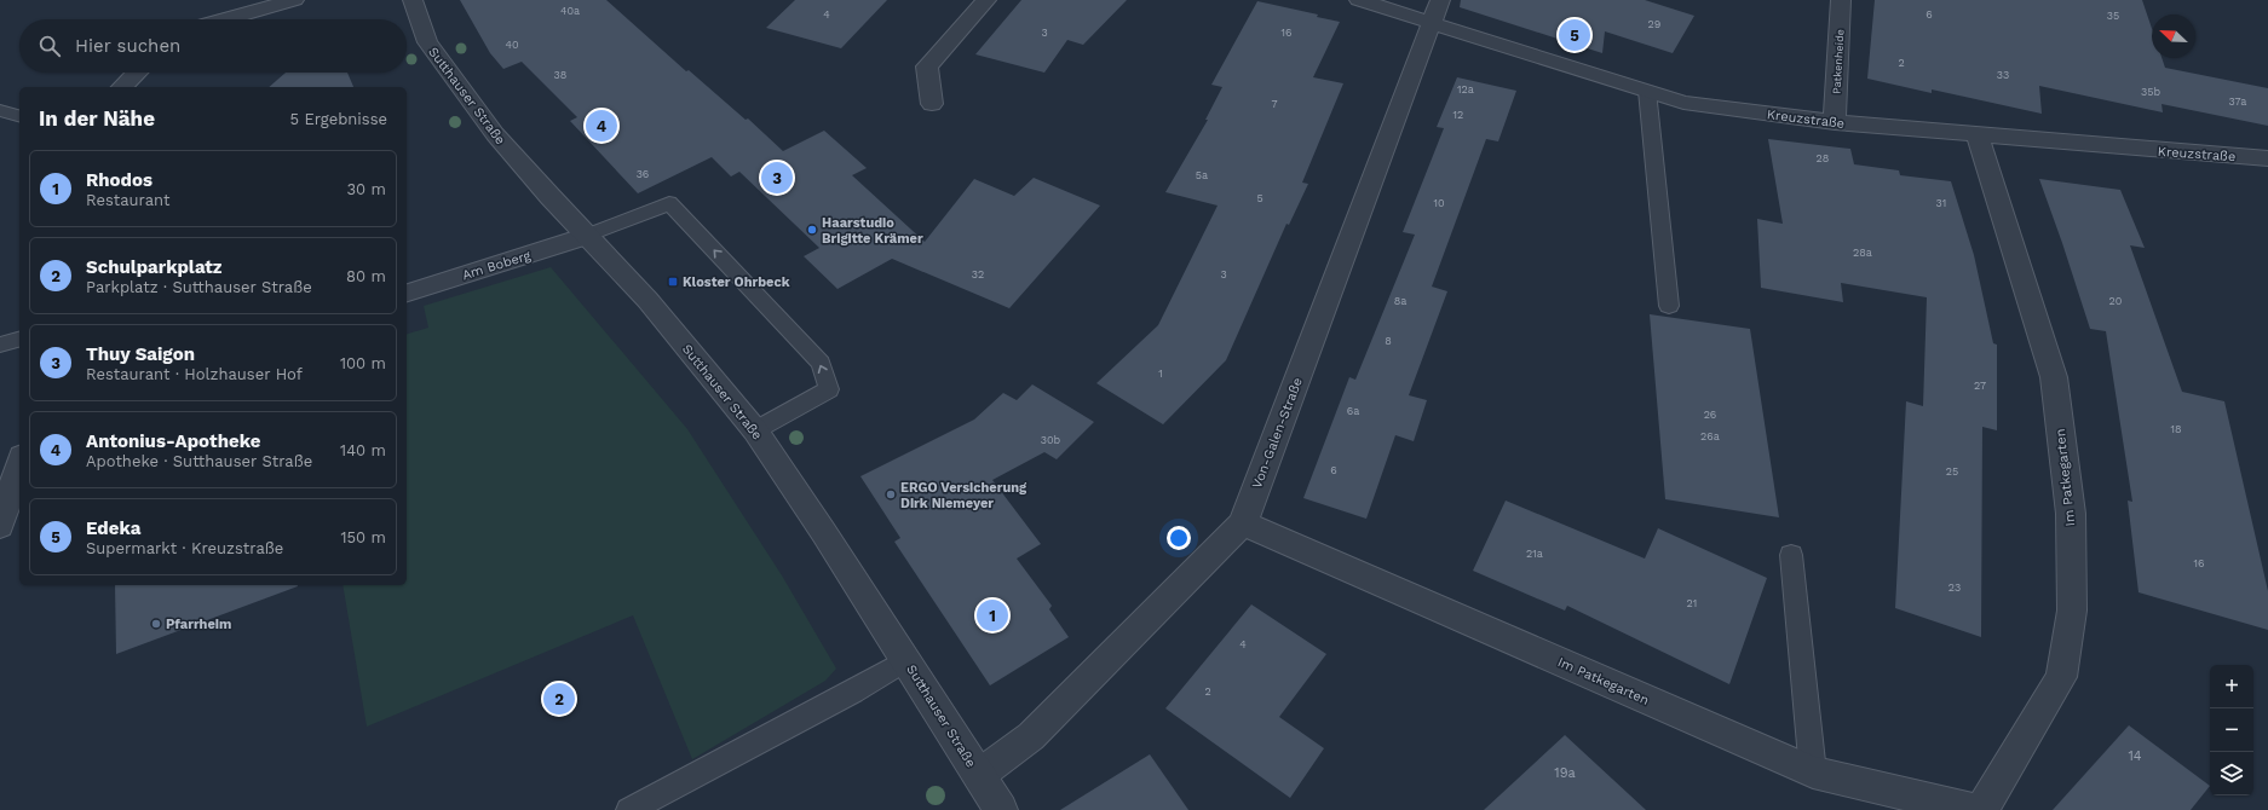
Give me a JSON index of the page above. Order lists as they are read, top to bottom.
{
  "streets": {
    "street": [
      "Patkenheide",
      "Sutthauser Straße",
      "Kreuzstraße",
      "Am Boberg",
      "Von-Galen-Straße",
      "Im Patkegarten"
    ]
  },
  "crossings": [
    ["Patkenheide", "Kreuzstraße"],
    ["Sutthauser Straße", "Am Boberg"],
    ["Sutthauser Straße", "Von-Galen-Straße"],
    ["Kreuzstraße", "Von-Galen-Straße"],
    ["Kreuzstraße", "Im Patkegarten"],
    ["Von-Galen-Straße", "Im Patkegarten"]
  ],
  "places": {
    "other": ["Haarstudio Brigitte Krämer", "ERGO Versicherung Dirk Niemeyer", "Pfarrheim"],
    "transit": ["Kloster Ohrbeck"]
  },
  "house_numbers": [
    "40a",
    "4",
    "6",
    "35",
    "29",
    "3",
    "16",
    "40",
    "2",
    "38",
    "33",
    "12a",
    "35b",
    "37a",
    "7",
    "12",
    "28",
    "36",
    "5a",
    "5",
    "10",
    "31",
    "28a",
    "32",
    "3",
    "8a",
    "20",
    "8",
    "1",
    "27",
    "6a",
    "26",
    "18",
    "26a",
    "30b",
    "6",
    "25",
    "21a",
    "16",
    "23",
    "21",
    "4",
    "2",
    "14",
    "19a"
  ],
  "north": "top left",
  "page": {
    "pins": [
      "5",
      "4",
      "3",
      "1",
      "2"
    ],
    "search": "Hier suchen",
    "heading": ["In der Nähe", "5 Ergebnisse"],
    "list": [
      {
        "mark": "1",
        "name": "Rhodos",
        "note": "Restaurant",
        "value": "30 m"
      },
      {
        "mark": "2",
        "name": "Schulparkplatz",
        "note": "Parkplatz · Sutthauser Straße",
        "value": "80 m"
      },
      {
        "mark": "3",
        "name": "Thuy Saigon",
        "note": "Restaurant · Holzhauser Hof",
        "value": "100 m"
      },
      {
        "mark": "4",
        "name": "Antonius-Apotheke",
        "note": "Apotheke · Sutthauser Straße",
        "value": "140 m"
      },
      {
        "mark": "5",
        "name": "Edeka",
        "note": "Supermarkt · Kreuzstraße",
        "value": "150 m"
      }
    ],
    "map_buttons": ["+", "−"]
  }
}
